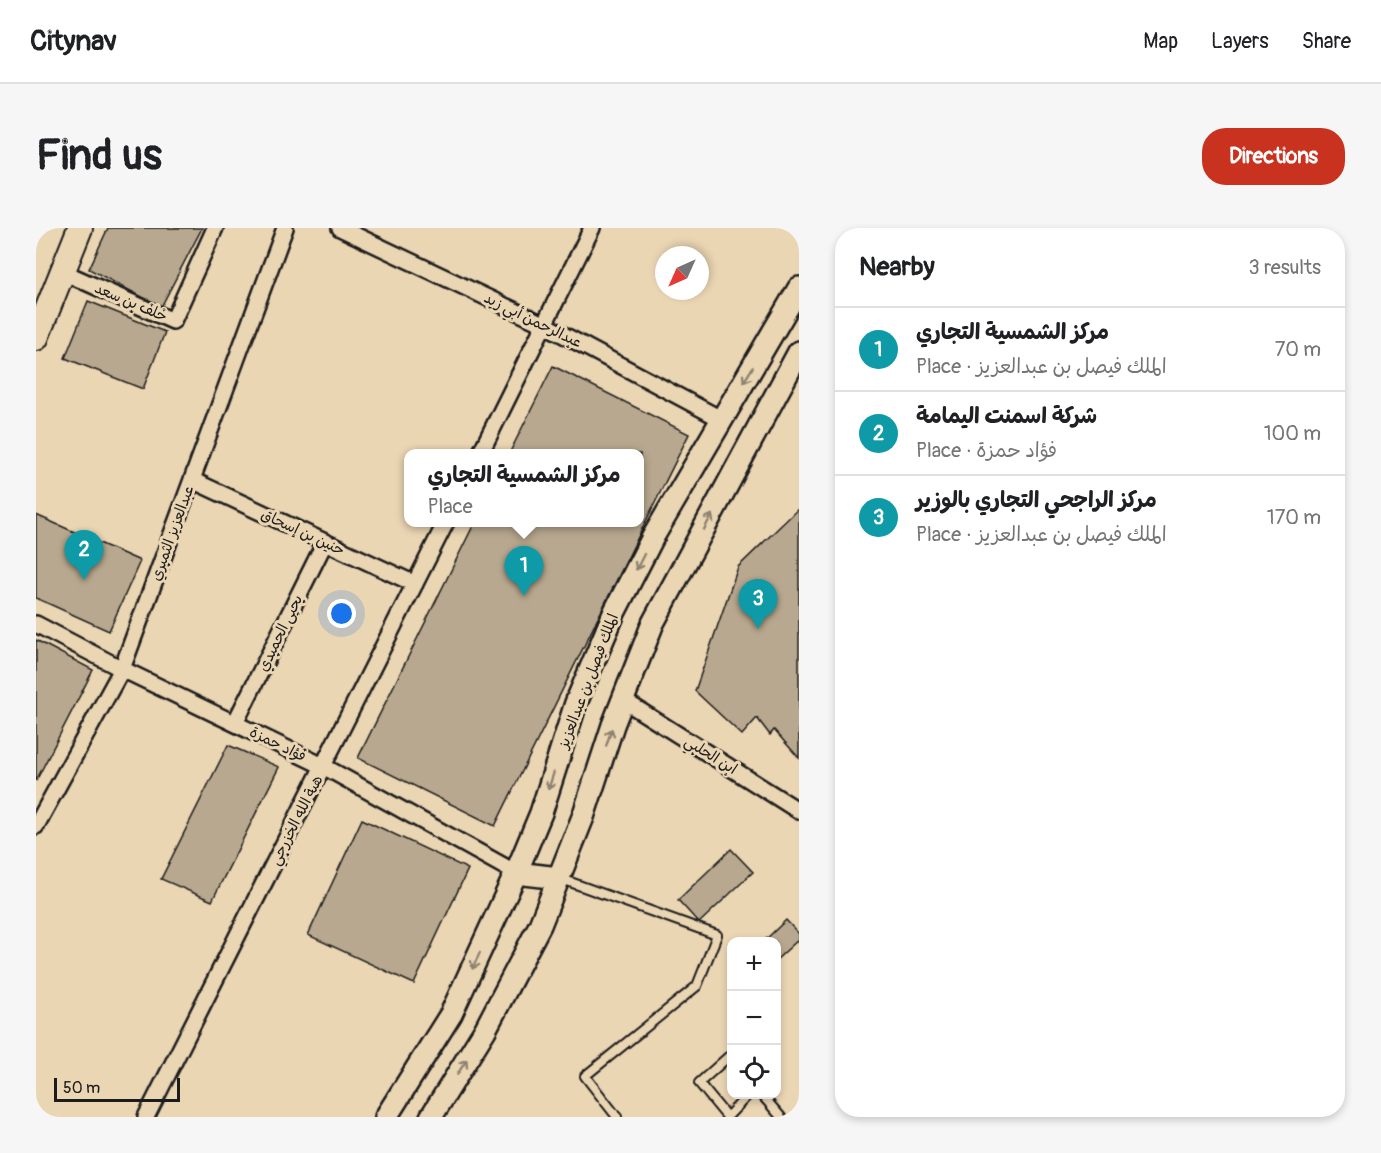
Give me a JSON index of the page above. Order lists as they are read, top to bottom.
{
  "streets": {
    "street": [
      "خلف بن سعد",
      "عبدالرحمن أبي زيد",
      "حنين بن إسحاق",
      "عبدالعزيز الثميري",
      "يحيى الحميدي",
      "الملك فيصل بن عبدالعزيز",
      "فؤاد حمزة",
      "ابن الحلبي",
      "هبة الله الخزرجي"
    ]
  },
  "crossings": [
    ["عبدالرحمن أبي زيد", "الملك فيصل بن عبدالعزيز"],
    ["حنين بن إسحاق", "عبدالعزيز الثميري"],
    ["حنين بن إسحاق", "يحيى الحميدي"],
    ["حنين بن إسحاق", "هبة الله الخزرجي"],
    ["عبدالعزيز الثميري", "فؤاد حمزة"],
    ["يحيى الحميدي", "فؤاد حمزة"],
    ["الملك فيصل بن عبدالعزيز", "فؤاد حمزة"],
    ["فؤاد حمزة", "هبة الله الخزرجي"]
  ],
  "scale_bar": "50 m",
  "north": "bottom left",
  "page": {
    "header": "Citynav",
    "nav": ["Map", "Layers", "Share"],
    "buttons": "Directions",
    "title": "Find us",
    "heading": ["Nearby", "3 results"],
    "list": [
      {
        "mark": "1",
        "name": "مركز الشمسية التجاري",
        "note": "Place · الملك فيصل بن عبدالعزيز",
        "value": "70 m"
      },
      {
        "mark": "2",
        "name": "شركة اسمنت اليمامة",
        "note": "Place · فؤاد حمزة",
        "value": "100 m"
      },
      {
        "mark": "3",
        "name": "مركز الراجحي التجاري بالوزير",
        "note": "Place · الملك فيصل بن عبدالعزيز",
        "value": "170 m"
      }
    ],
    "popup": ["مركز الشمسية التجاري", "Place"],
    "pins": ["2", "1", "3"],
    "map_buttons": ["+", "−"],
    "scale": "50 m"
  }
}
